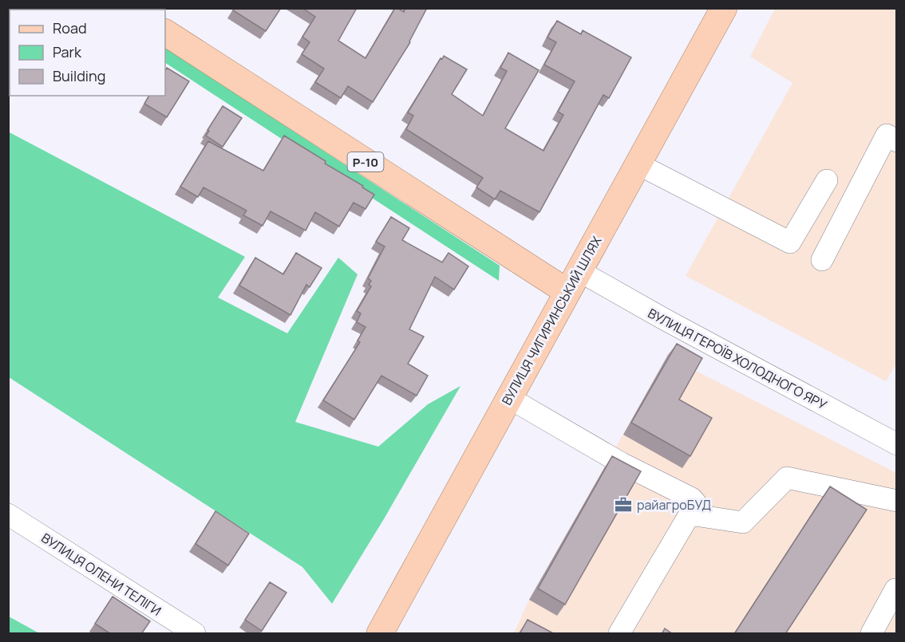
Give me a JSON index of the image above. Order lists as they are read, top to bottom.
{
  "streets": {
    "main road": ["Р-10", "ВУЛИЦЯ ЧИГИРИНСЬКИЙ ШЛЯХ", "ВУЛИЦЯ ГЕРОЇВ ХОЛОДНОГО ЯРУ"],
    "street": ["ВУЛИЦЯ ОЛЕНИ ТЕЛІГИ"]
  },
  "crossings": [
    ["ВУЛИЦЯ ЧИГИРИНСЬКИЙ ШЛЯХ", "ВУЛИЦЯ ГЕРОЇВ ХОЛОДНОГО ЯРУ"]
  ],
  "places": {
    "office": ["райагроБУД"]
  },
  "legend": ["Road", "Park", "Building"]
}
